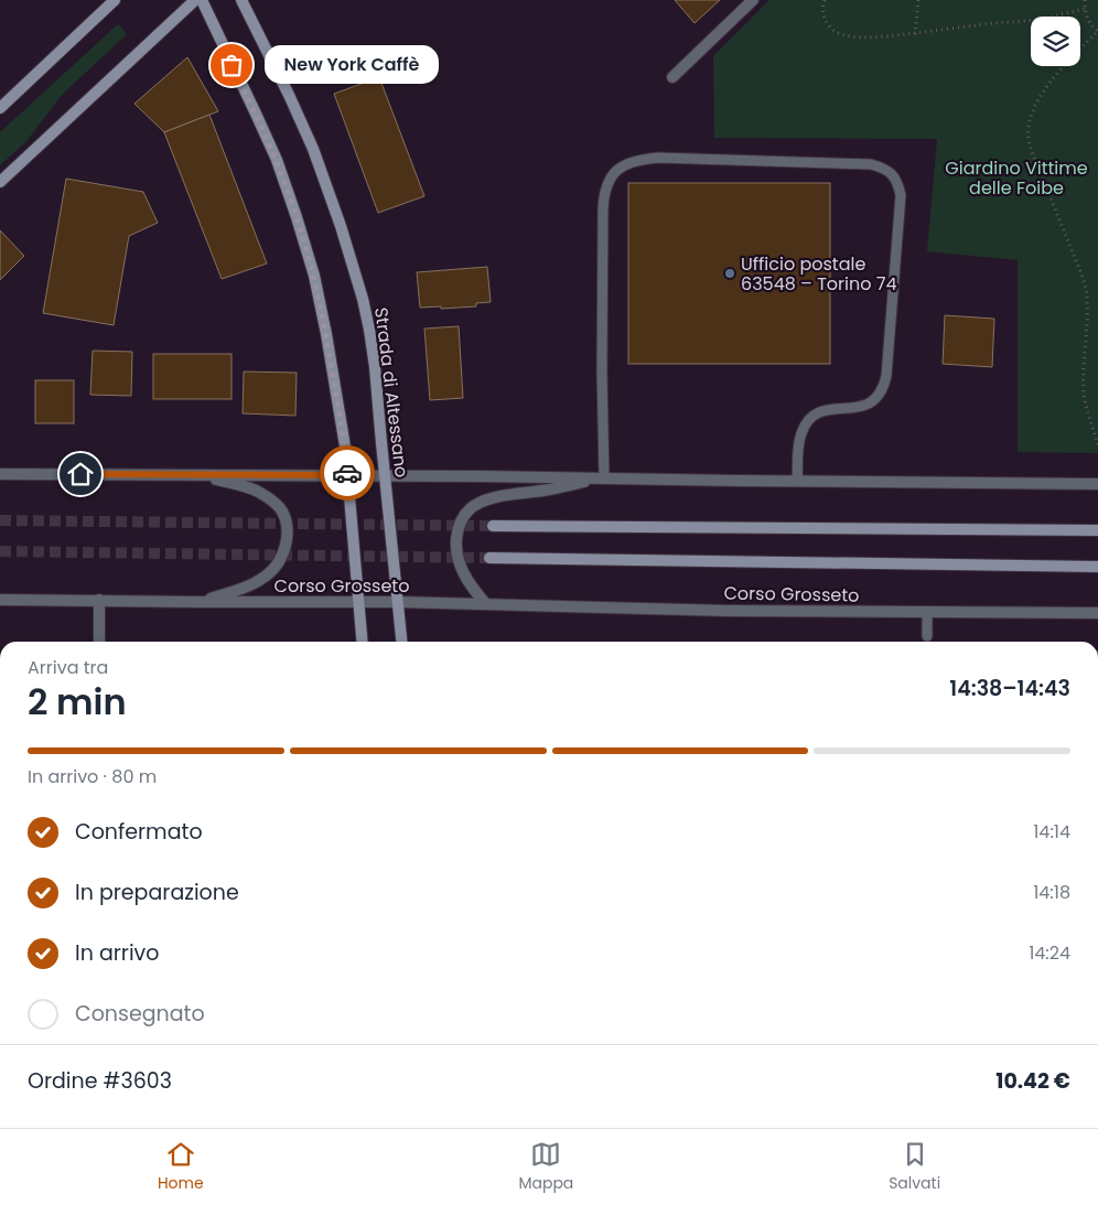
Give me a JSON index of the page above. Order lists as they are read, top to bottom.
{
  "streets": {
    "main road": ["Strada di Altessano", "Corso Grosseto"]
  },
  "crossings": [
    ["Strada di Altessano", "Corso Grosseto"]
  ],
  "parks": ["Giardino Vittime delle Foibe"],
  "places": ["New York Caffè", "Ufficio postale 63548 – Torino 74"],
  "page": {
    "bubble": "New York Caffè",
    "heading": ["2 min", "Arriva tra", "14:38–14:43"],
    "panel": ["Ordine #3603", "10.42 €"],
    "bar": "In arrivo · 80 m",
    "list": [
      ["Confermato", "14:14"],
      ["In preparazione", "14:18"],
      ["In arrivo", "14:24"],
      "Consegnato"
    ],
    "tabs": ["Home", "Mappa", "Salvati"]
  }
}
